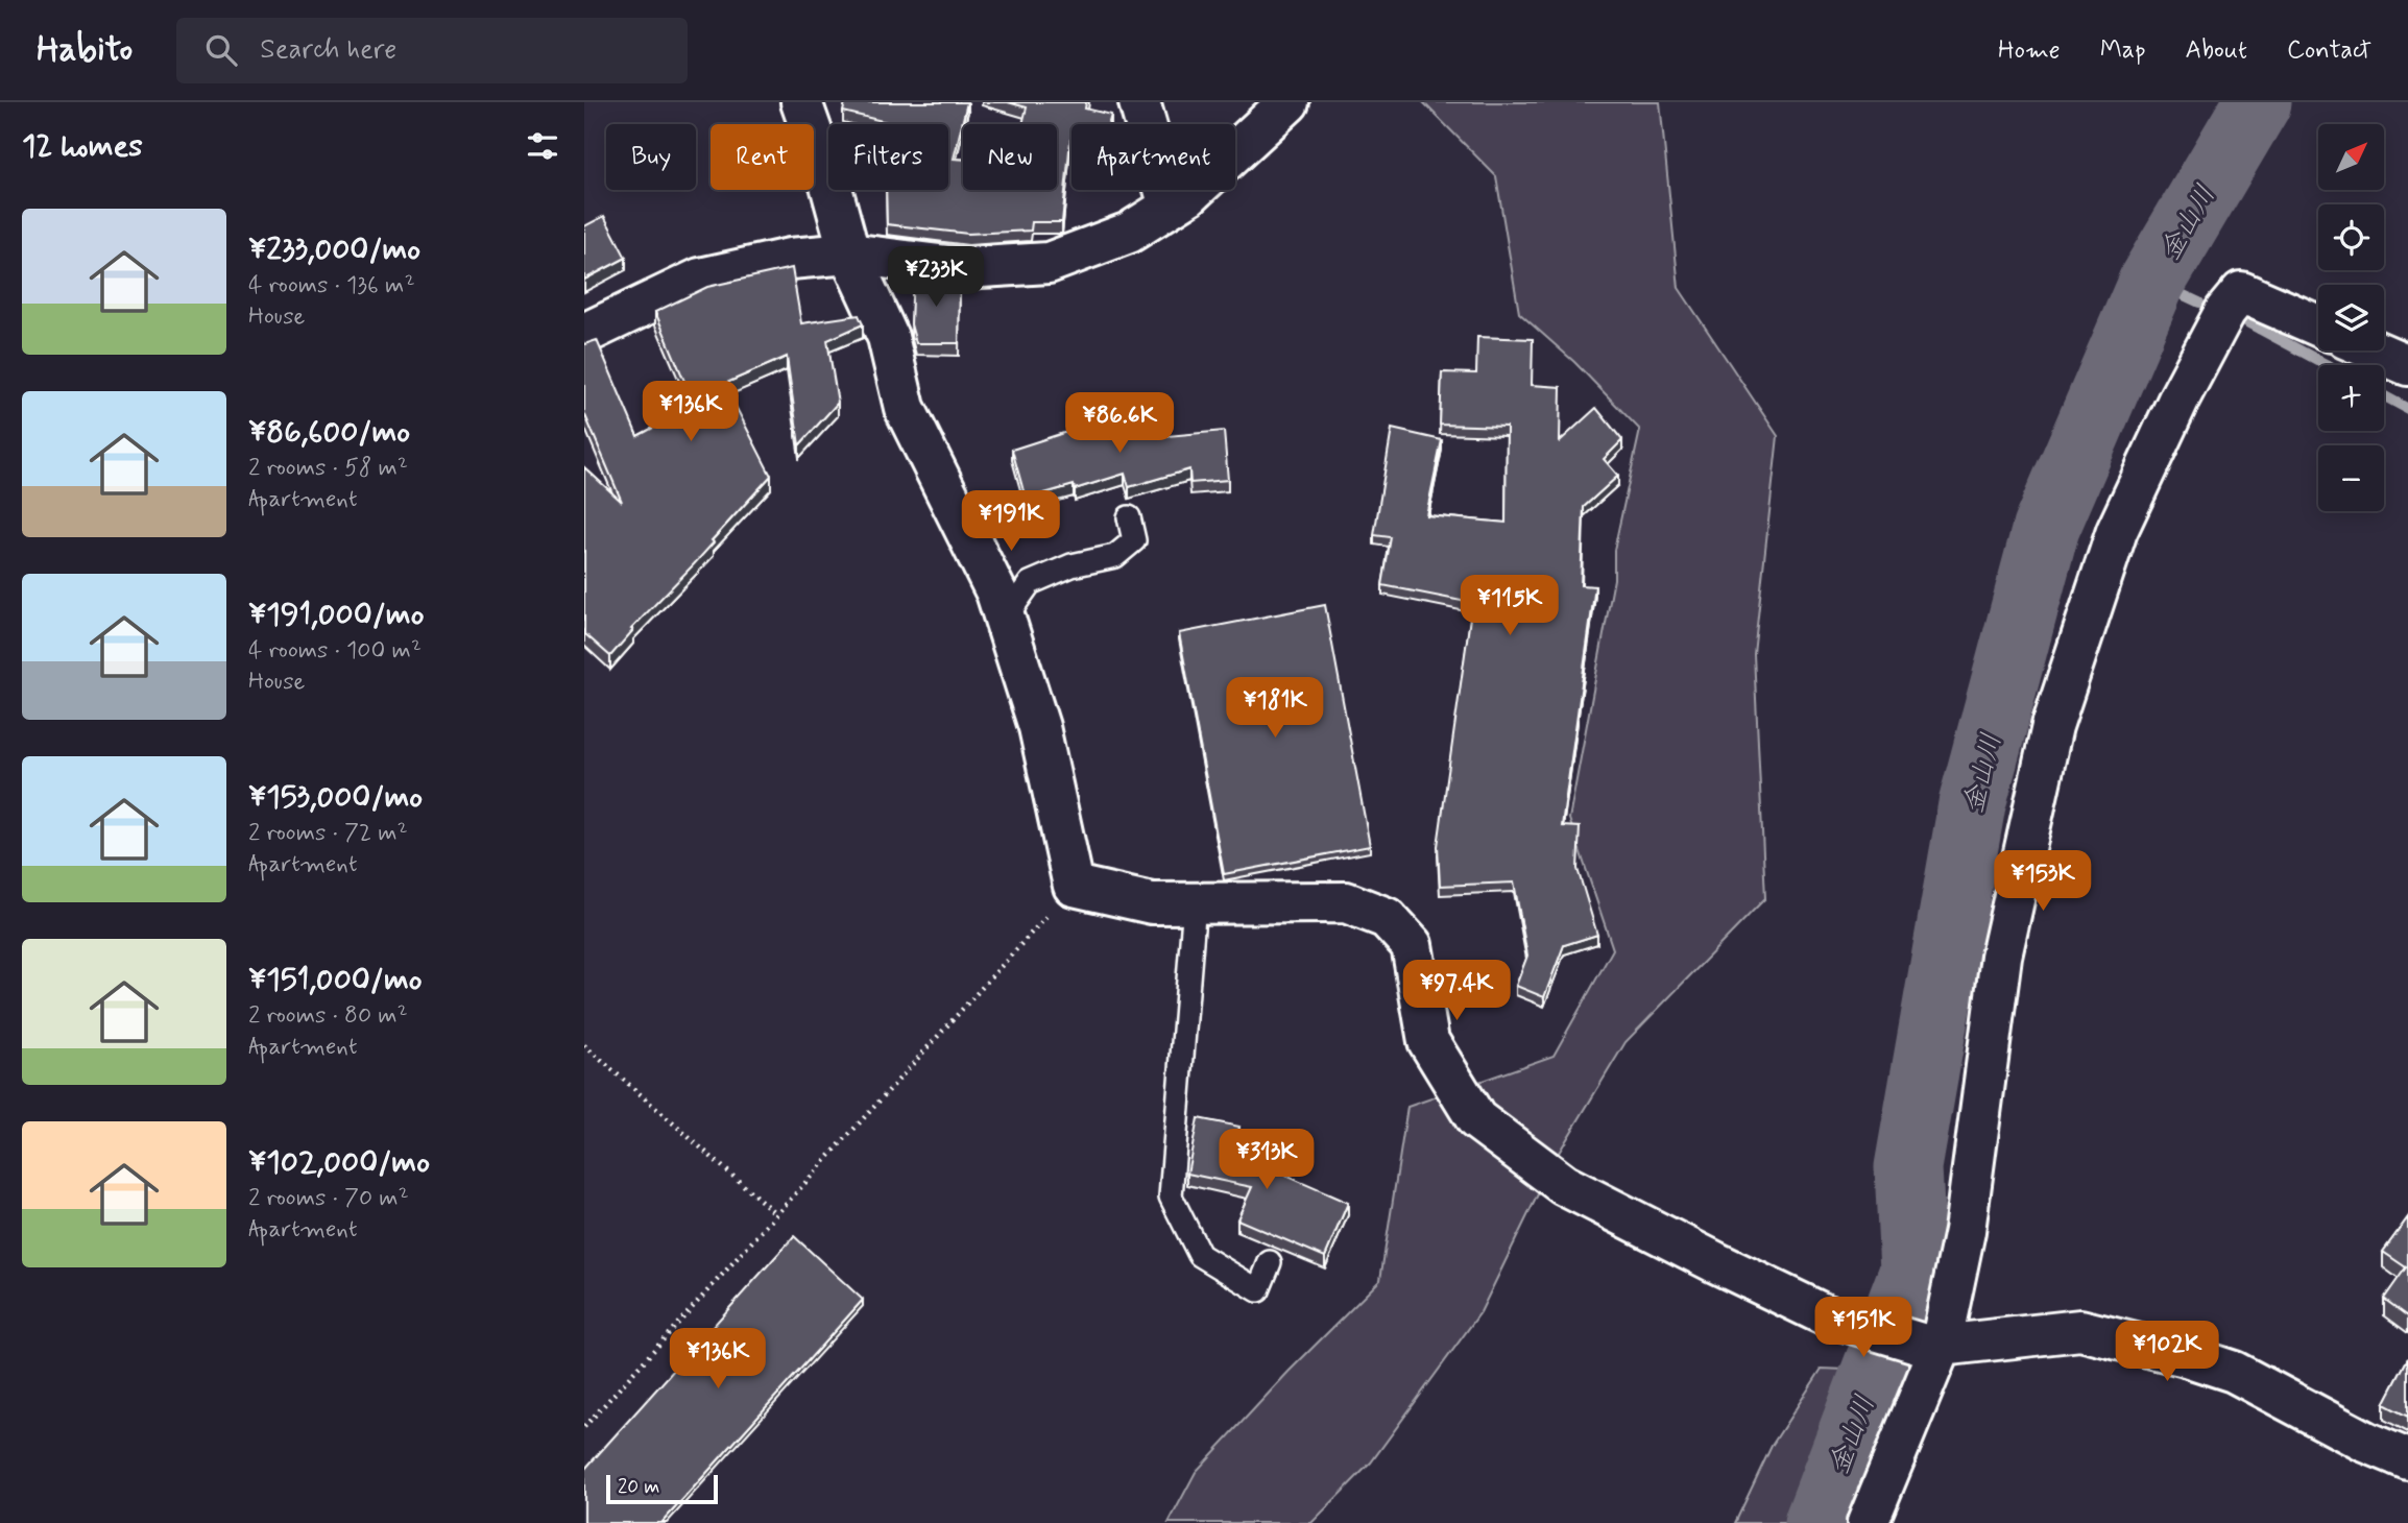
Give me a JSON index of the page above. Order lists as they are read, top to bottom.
{
  "water": ["金山川"],
  "scale_bar": "20 m",
  "north": "top right",
  "page": {
    "header": "Habito",
    "search": "Search here",
    "nav": [
      "Home",
      "Map",
      "About",
      "Contact"
    ],
    "heading": "12 homes",
    "map_buttons": ["+", "−"],
    "chip": [
      "Buy",
      "Rent",
      "Filters",
      "New",
      "Apartment"
    ],
    "list": [
      {
        "name": "¥233,000/mo",
        "note": "4 rooms · 136 m² · House"
      },
      {
        "name": "¥86,600/mo",
        "note": "2 rooms · 58 m² · Apartment"
      },
      {
        "name": "¥191,000/mo",
        "note": "4 rooms · 100 m² · House"
      },
      {
        "name": "¥153,000/mo",
        "note": "2 rooms · 72 m² · Apartment"
      },
      {
        "name": "¥151,000/mo",
        "note": "2 rooms · 80 m² · Apartment"
      },
      {
        "name": "¥102,000/mo",
        "note": "2 rooms · 70 m² · Apartment"
      }
    ],
    "price": [
      "¥233K",
      "¥136K",
      "¥86.6K",
      "¥191K",
      "¥115K",
      "¥181K",
      "¥153K",
      "¥97.4K",
      "¥313K",
      "¥151K",
      "¥102K",
      "¥136K"
    ],
    "scale": "20 m"
  }
}
